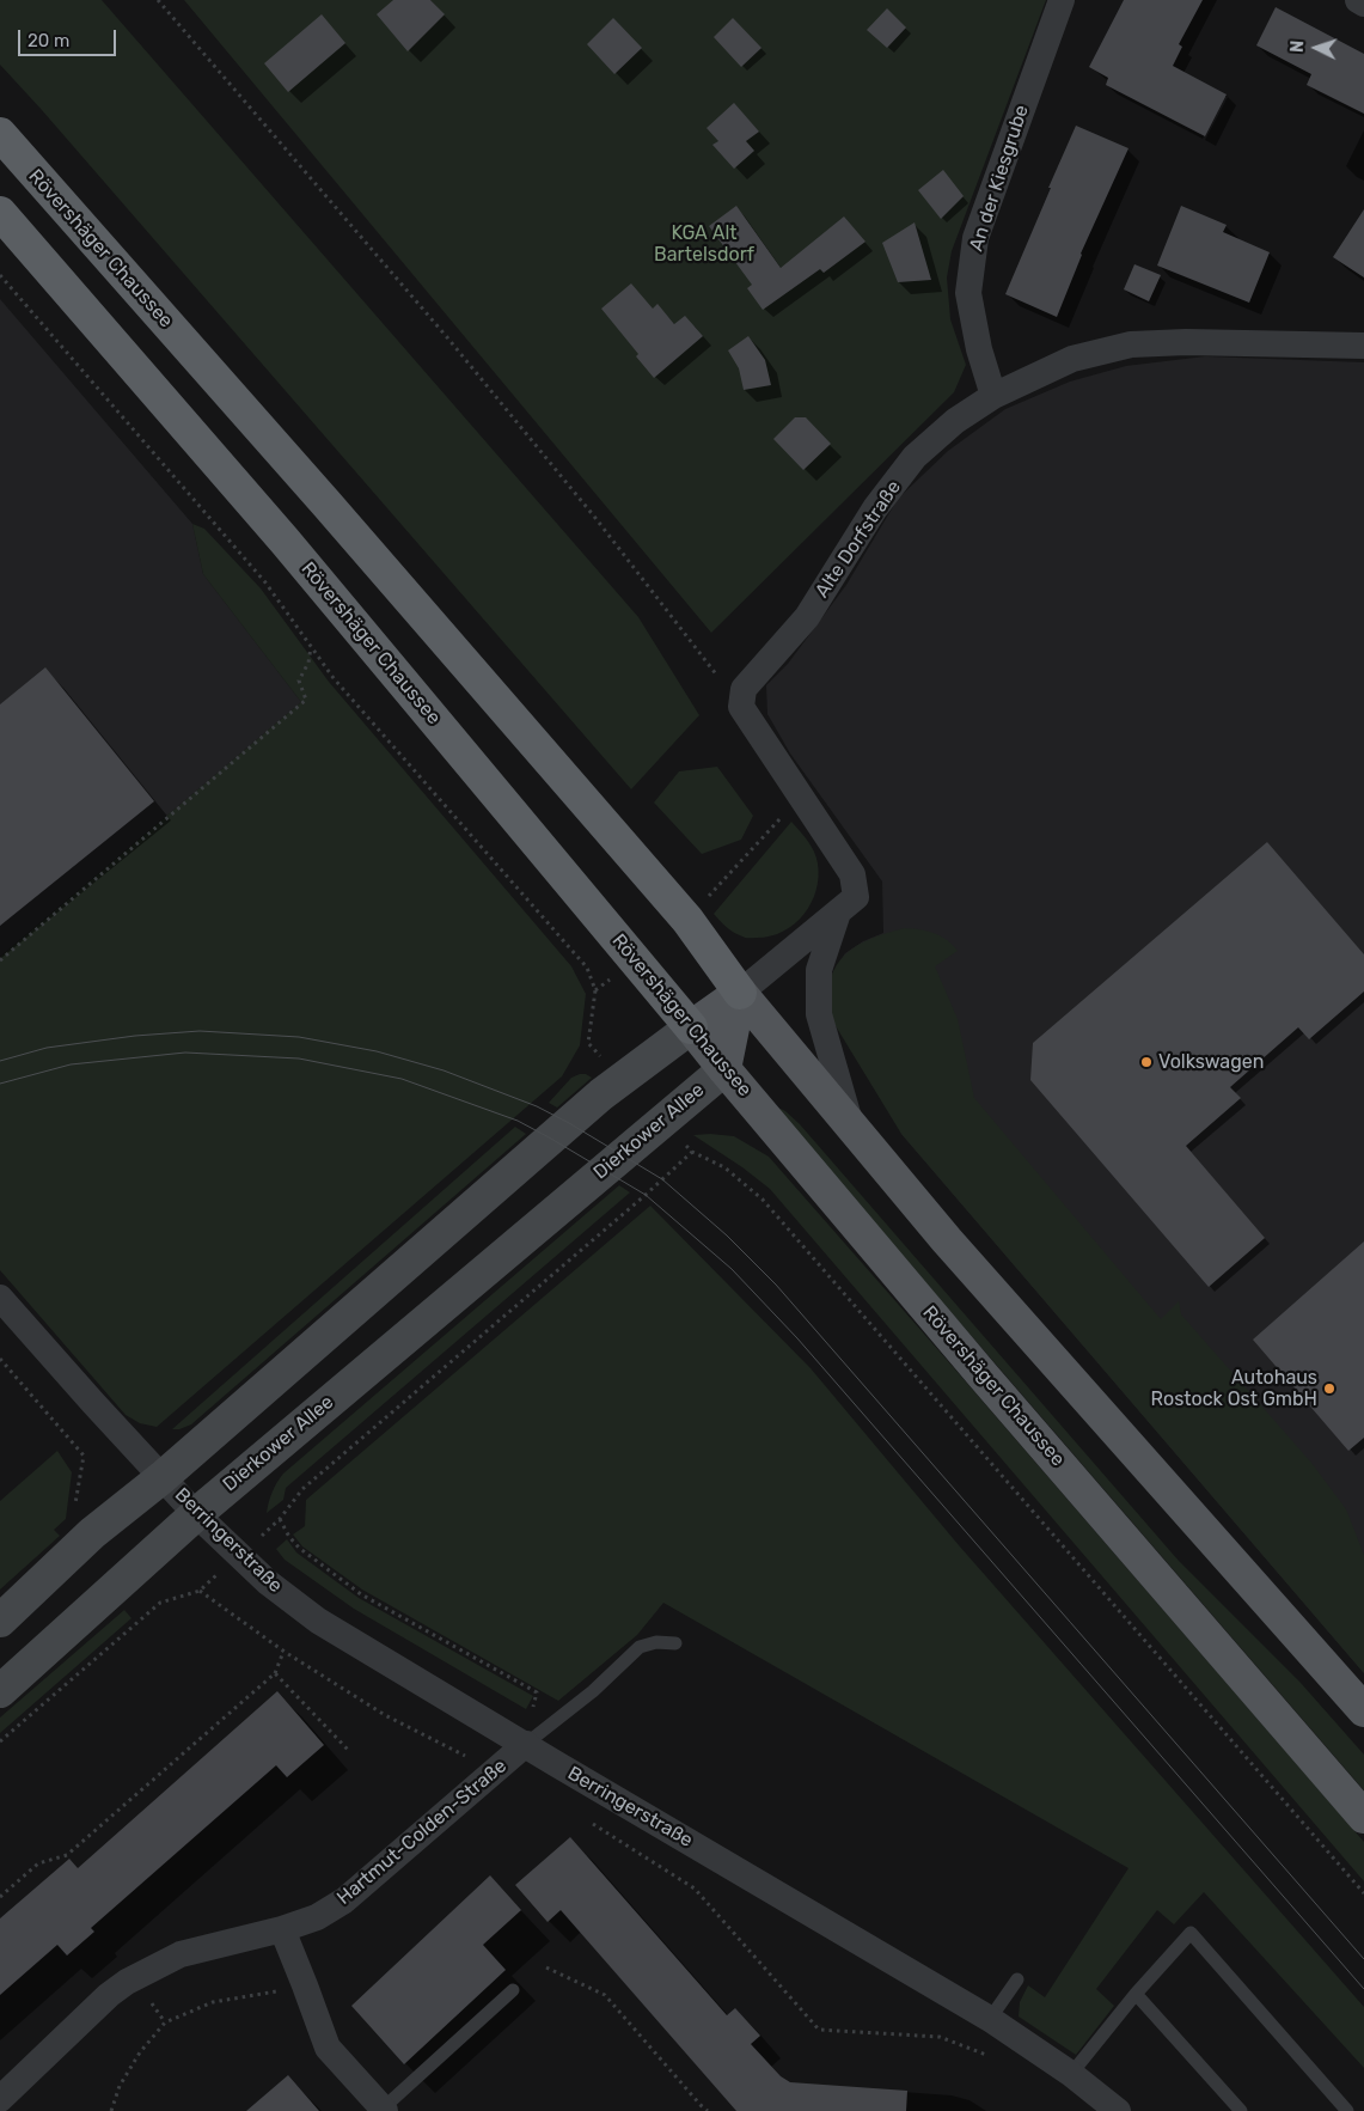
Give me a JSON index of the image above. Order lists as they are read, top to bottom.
{
  "streets": {
    "highway": ["Rövershäger Chaussee"],
    "main road": ["Dierkower Allee"],
    "street": [
      "An der Kiesgrube",
      "Alte Dorfstraße",
      "Berringerstraße",
      "Hartmut-Colden-Straße"
    ]
  },
  "crossings": [
    ["An der Kiesgrube", "Alte Dorfstraße"],
    ["Rövershäger Chaussee", "Dierkower Allee"],
    ["Dierkower Allee", "Berringerstraße"],
    ["Berringerstraße", "Hartmut-Colden-Straße"]
  ],
  "parks": ["KGA Alt Bartelsdorf"],
  "places": ["Volkswagen", "Autohaus Rostock Ost GmbH"],
  "scale_bar": "20 m",
  "north": "left"
}
